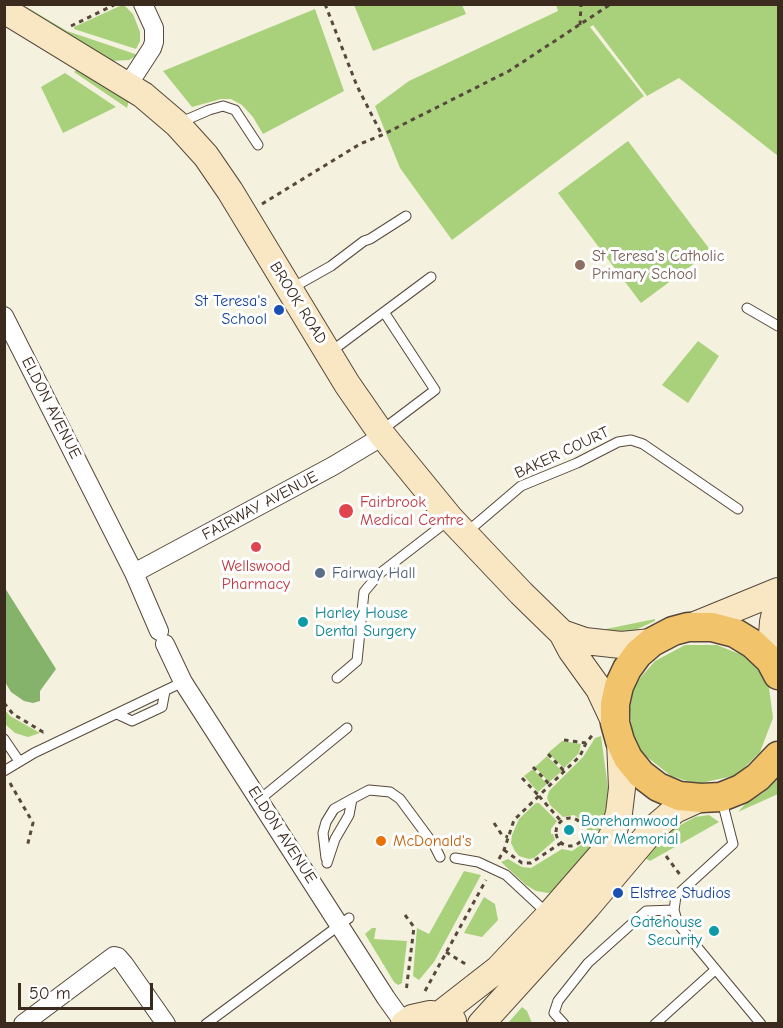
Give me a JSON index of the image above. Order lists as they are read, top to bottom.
{
  "streets": {
    "street": ["BROOK ROAD", "ELDON AVENUE", "FAIRWAY AVENUE"],
    "lane": ["BAKER COURT"]
  },
  "crossings": [
    ["BROOK ROAD", "BAKER COURT"],
    ["BROOK ROAD", "FAIRWAY AVENUE"],
    ["ELDON AVENUE", "FAIRWAY AVENUE"]
  ],
  "places": [
    "St Teresa's Catholic Primary School",
    "St Teresa's School",
    "Fairbrook Medical Centre",
    "Wellswood Pharmacy",
    "Fairway Hall",
    "Harley House Dental Surgery",
    "Borehamwood War Memorial",
    "McDonald's",
    "Elstree Studios",
    "Gatehouse Security"
  ],
  "scale_bar": "50 m"
}
